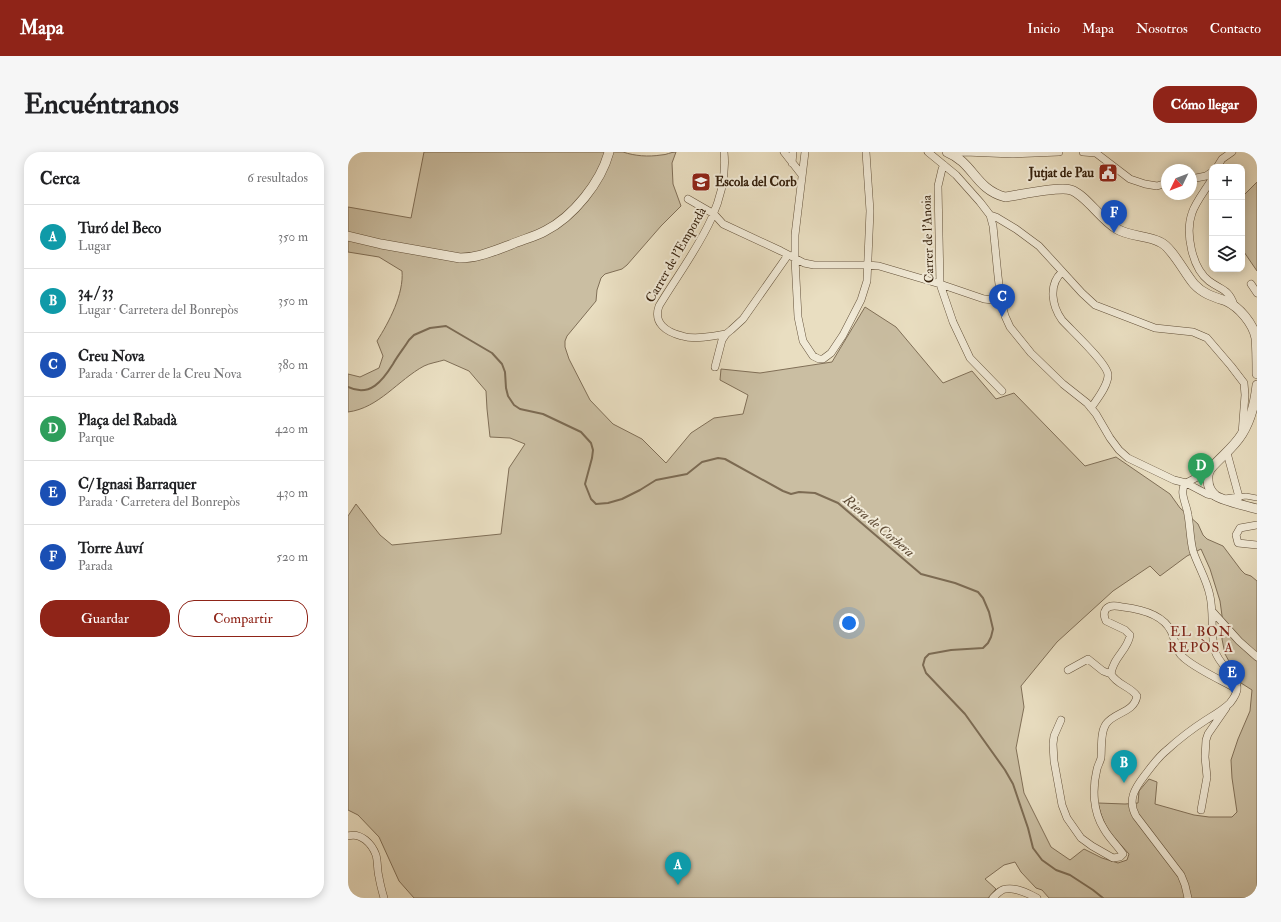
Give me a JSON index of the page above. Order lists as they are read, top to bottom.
{
  "streets": {
    "street": ["Carrer de l'Anoia", "Carrer de l'Empordà"]
  },
  "districts": ["EL BON REPÒS A"],
  "water": ["Riera de Corbera"],
  "places": {
    "public building": ["Jutjat de Pau"],
    "school or university": ["Escola del Corb"]
  },
  "north": "bottom left",
  "page": {
    "header": "Mapa",
    "nav": [
      "Inicio",
      "Mapa",
      "Nosotros",
      "Contacto"
    ],
    "buttons": [
      "Cómo llegar",
      ["Guardar", "Compartir"]
    ],
    "title": "Encuéntranos",
    "heading": ["Cerca", "6 resultados"],
    "map_buttons": ["+", "−"],
    "pins": [
      "F",
      "C",
      "D",
      "E",
      "B",
      "A"
    ],
    "list": [
      {
        "mark": "A",
        "name": "Turó del Beco",
        "note": "Lugar",
        "value": "350 m"
      },
      {
        "mark": "B",
        "name": "34 / 33",
        "note": "Lugar · Carretera del Bonrepòs",
        "value": "350 m"
      },
      {
        "mark": "C",
        "name": "Creu Nova",
        "note": "Parada · Carrer de la Creu Nova",
        "value": "380 m"
      },
      {
        "mark": "D",
        "name": "Plaça del Rabadà",
        "note": "Parque",
        "value": "420 m"
      },
      {
        "mark": "E",
        "name": "C/ Ignasi Barraquer",
        "note": "Parada · Carretera del Bonrepòs",
        "value": "430 m"
      },
      {
        "mark": "F",
        "name": "Torre Auví",
        "note": "Parada",
        "value": "520 m"
      }
    ]
  }
}
